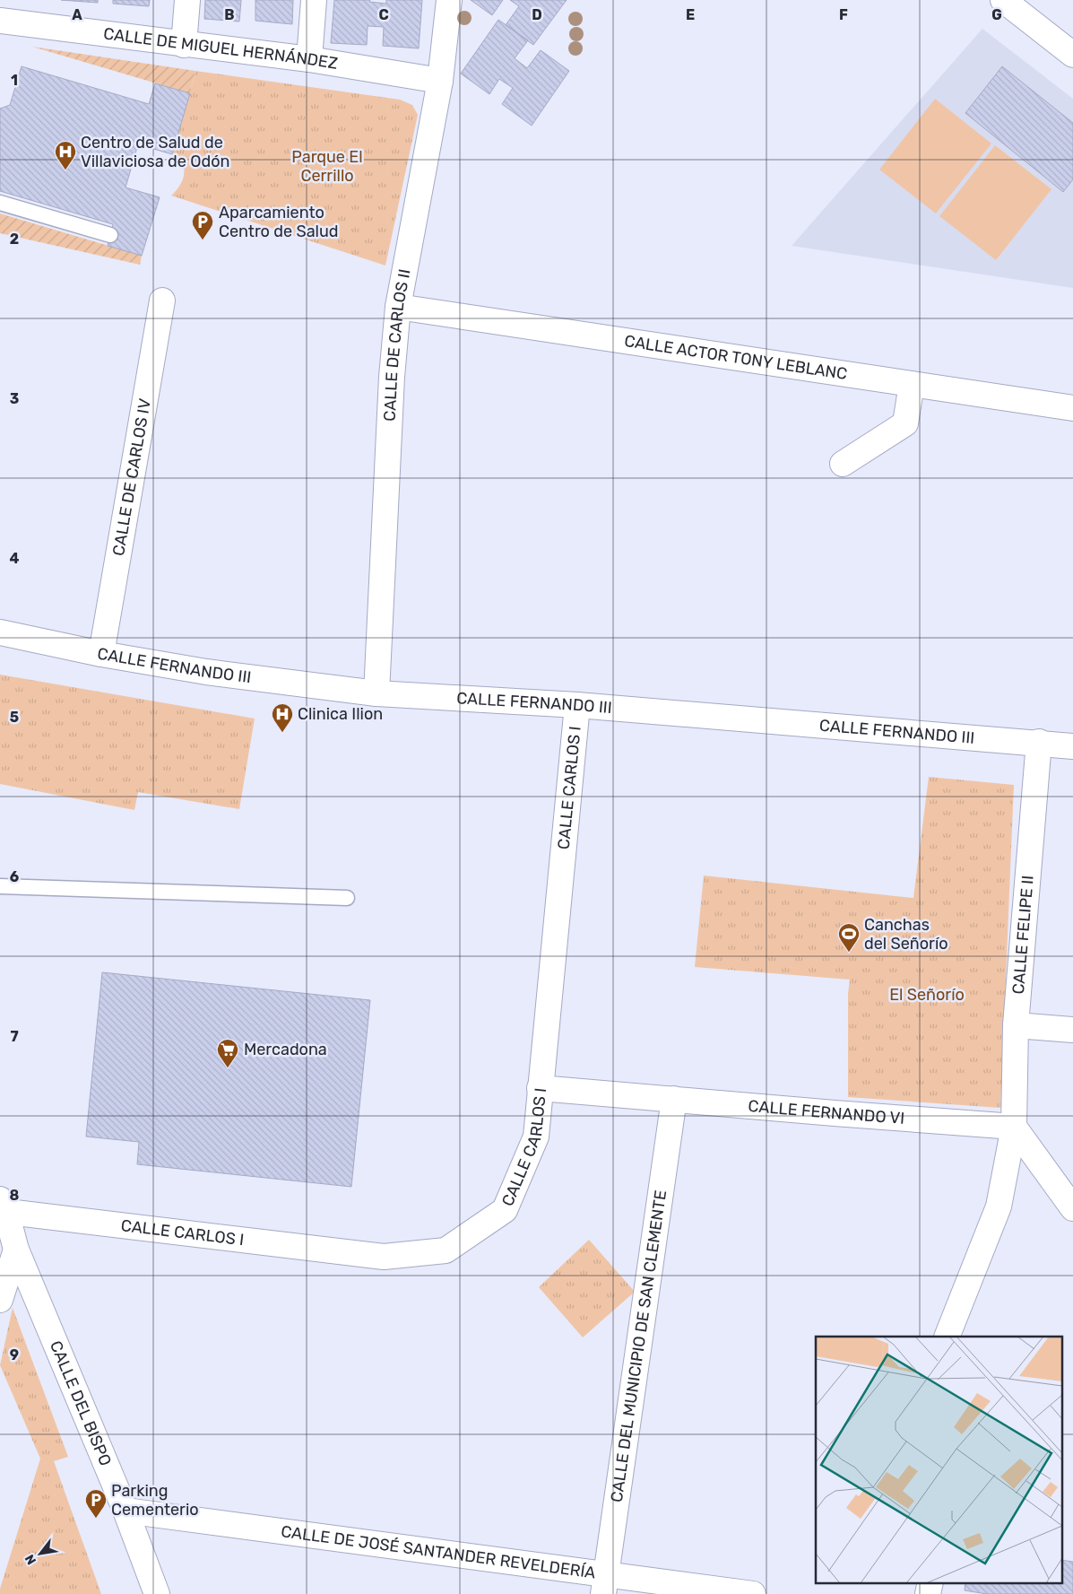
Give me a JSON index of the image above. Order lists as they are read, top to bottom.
{
  "streets": {
    "street": [
      "CALLE DE MIGUEL HERNÁNDEZ",
      "CALLE DE CARLOS II",
      "CALLE ACTOR TONY LEBLANC",
      "CALLE DE CARLOS IV",
      "CALLE FERNANDO III",
      "CALLE CARLOS I",
      "CALLE FELIPE II",
      "CALLE FERNANDO VI",
      "CALLE DEL MUNICIPIO DE SAN CLEMENTE",
      "CALLE DEL BISPO",
      "CALLE DE JOSÉ SANTANDER REVELDERÍA"
    ]
  },
  "crossings": [
    ["CALLE DE MIGUEL HERNÁNDEZ", "CALLE DE CARLOS II"],
    ["CALLE DE CARLOS II", "CALLE ACTOR TONY LEBLANC"],
    ["CALLE DE CARLOS II", "CALLE FERNANDO III"],
    ["CALLE DE CARLOS IV", "CALLE FERNANDO III"],
    ["CALLE FERNANDO III", "CALLE CARLOS I"],
    ["CALLE FERNANDO III", "CALLE FELIPE II"],
    ["CALLE CARLOS I", "CALLE FERNANDO VI"],
    ["CALLE CARLOS I", "CALLE DEL BISPO"],
    ["CALLE FELIPE II", "CALLE FERNANDO VI"],
    ["CALLE FERNANDO VI", "CALLE DEL MUNICIPIO DE SAN CLEMENTE"],
    ["CALLE DEL MUNICIPIO DE SAN CLEMENTE", "CALLE DE JOSÉ SANTANDER REVELDERÍA"],
    ["CALLE DEL BISPO", "CALLE DE JOSÉ SANTANDER REVELDERÍA"]
  ],
  "parks": ["Parque El Cerrillo", "El Señorío"],
  "places": {
    "hospital": ["Centro de Salud de Villaviciosa de Odón", "Clinica Ilion"],
    "parking": ["Aparcamiento Centro de Salud", "Parking Cementerio"],
    "sports": ["Canchas del Señorío"],
    "supermarket": ["Mercadona"]
  },
  "north": "bottom left",
  "grid": {
    "columns": [
      "A",
      "B",
      "C",
      "D",
      "E",
      "F",
      "G"
    ],
    "rows": [
      "1",
      "2",
      "3",
      "4",
      "5",
      "6",
      "7",
      "8",
      "9"
    ]
  }
}
